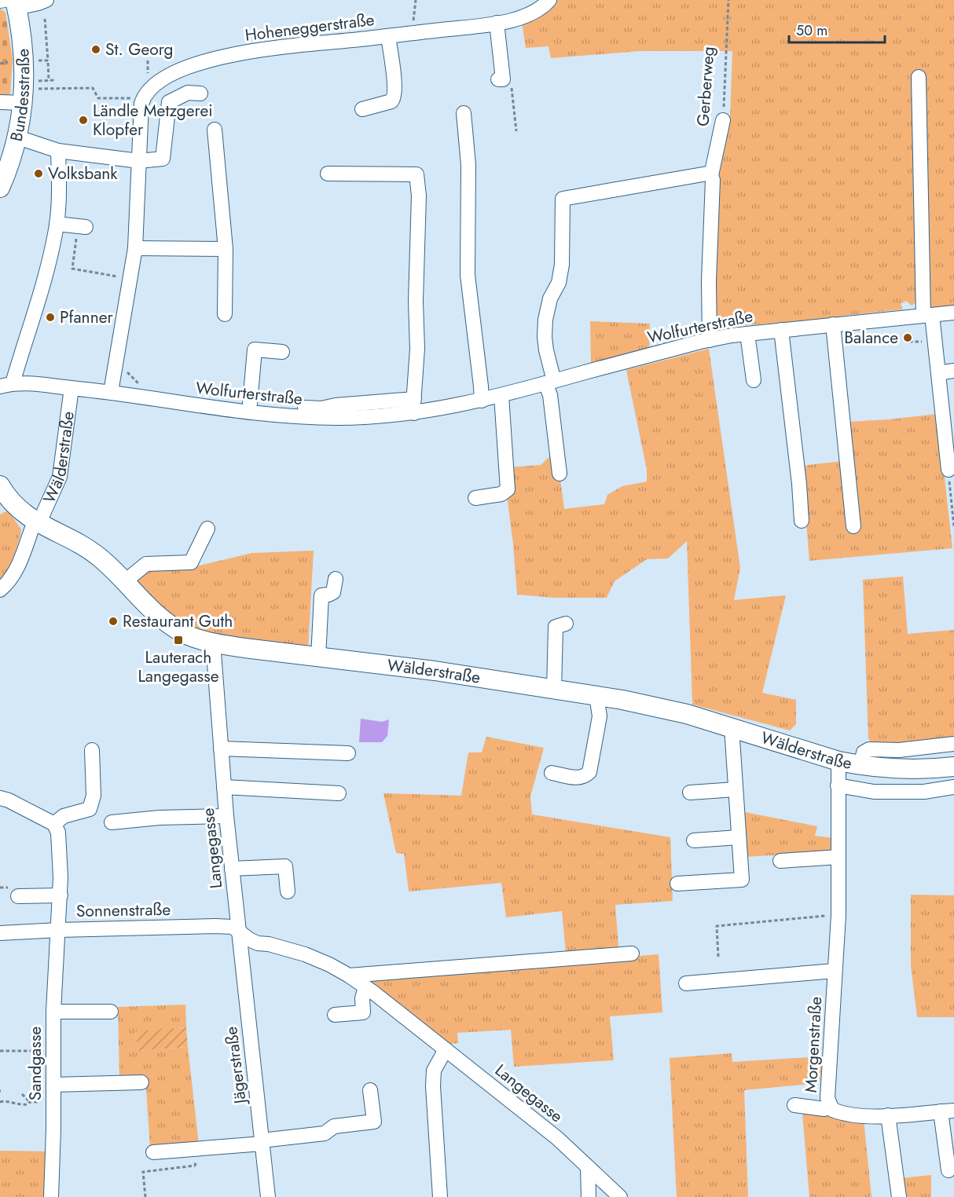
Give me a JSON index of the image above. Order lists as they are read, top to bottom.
{
  "streets": {
    "main road": ["Bundesstraße", "Wälderstraße"],
    "street": [
      "Hoheneggerstraße",
      "Gerberweg",
      "Wolfurterstraße",
      "Langegasse",
      "Sonnenstraße",
      "Morgenstraße",
      "Sandgasse",
      "Jägerstraße"
    ]
  },
  "crossings": [
    ["Gerberweg", "Wolfurterstraße"],
    ["Wolfurterstraße", "Wälderstraße"],
    ["Wälderstraße", "Langegasse"],
    ["Wälderstraße", "Morgenstraße"],
    ["Langegasse", "Sonnenstraße"],
    ["Langegasse", "Jägerstraße"],
    ["Sonnenstraße", "Sandgasse"],
    ["Sonnenstraße", "Jägerstraße"]
  ],
  "places": {
    "other": [
      "St. Georg",
      "Ländle Metzgerei Klopfer",
      "Volksbank",
      "Pfanner",
      "Balance",
      "Restaurant Guth"
    ],
    "transit": ["Lauterach Langegasse"]
  },
  "scale_bar": "50 m"
}
